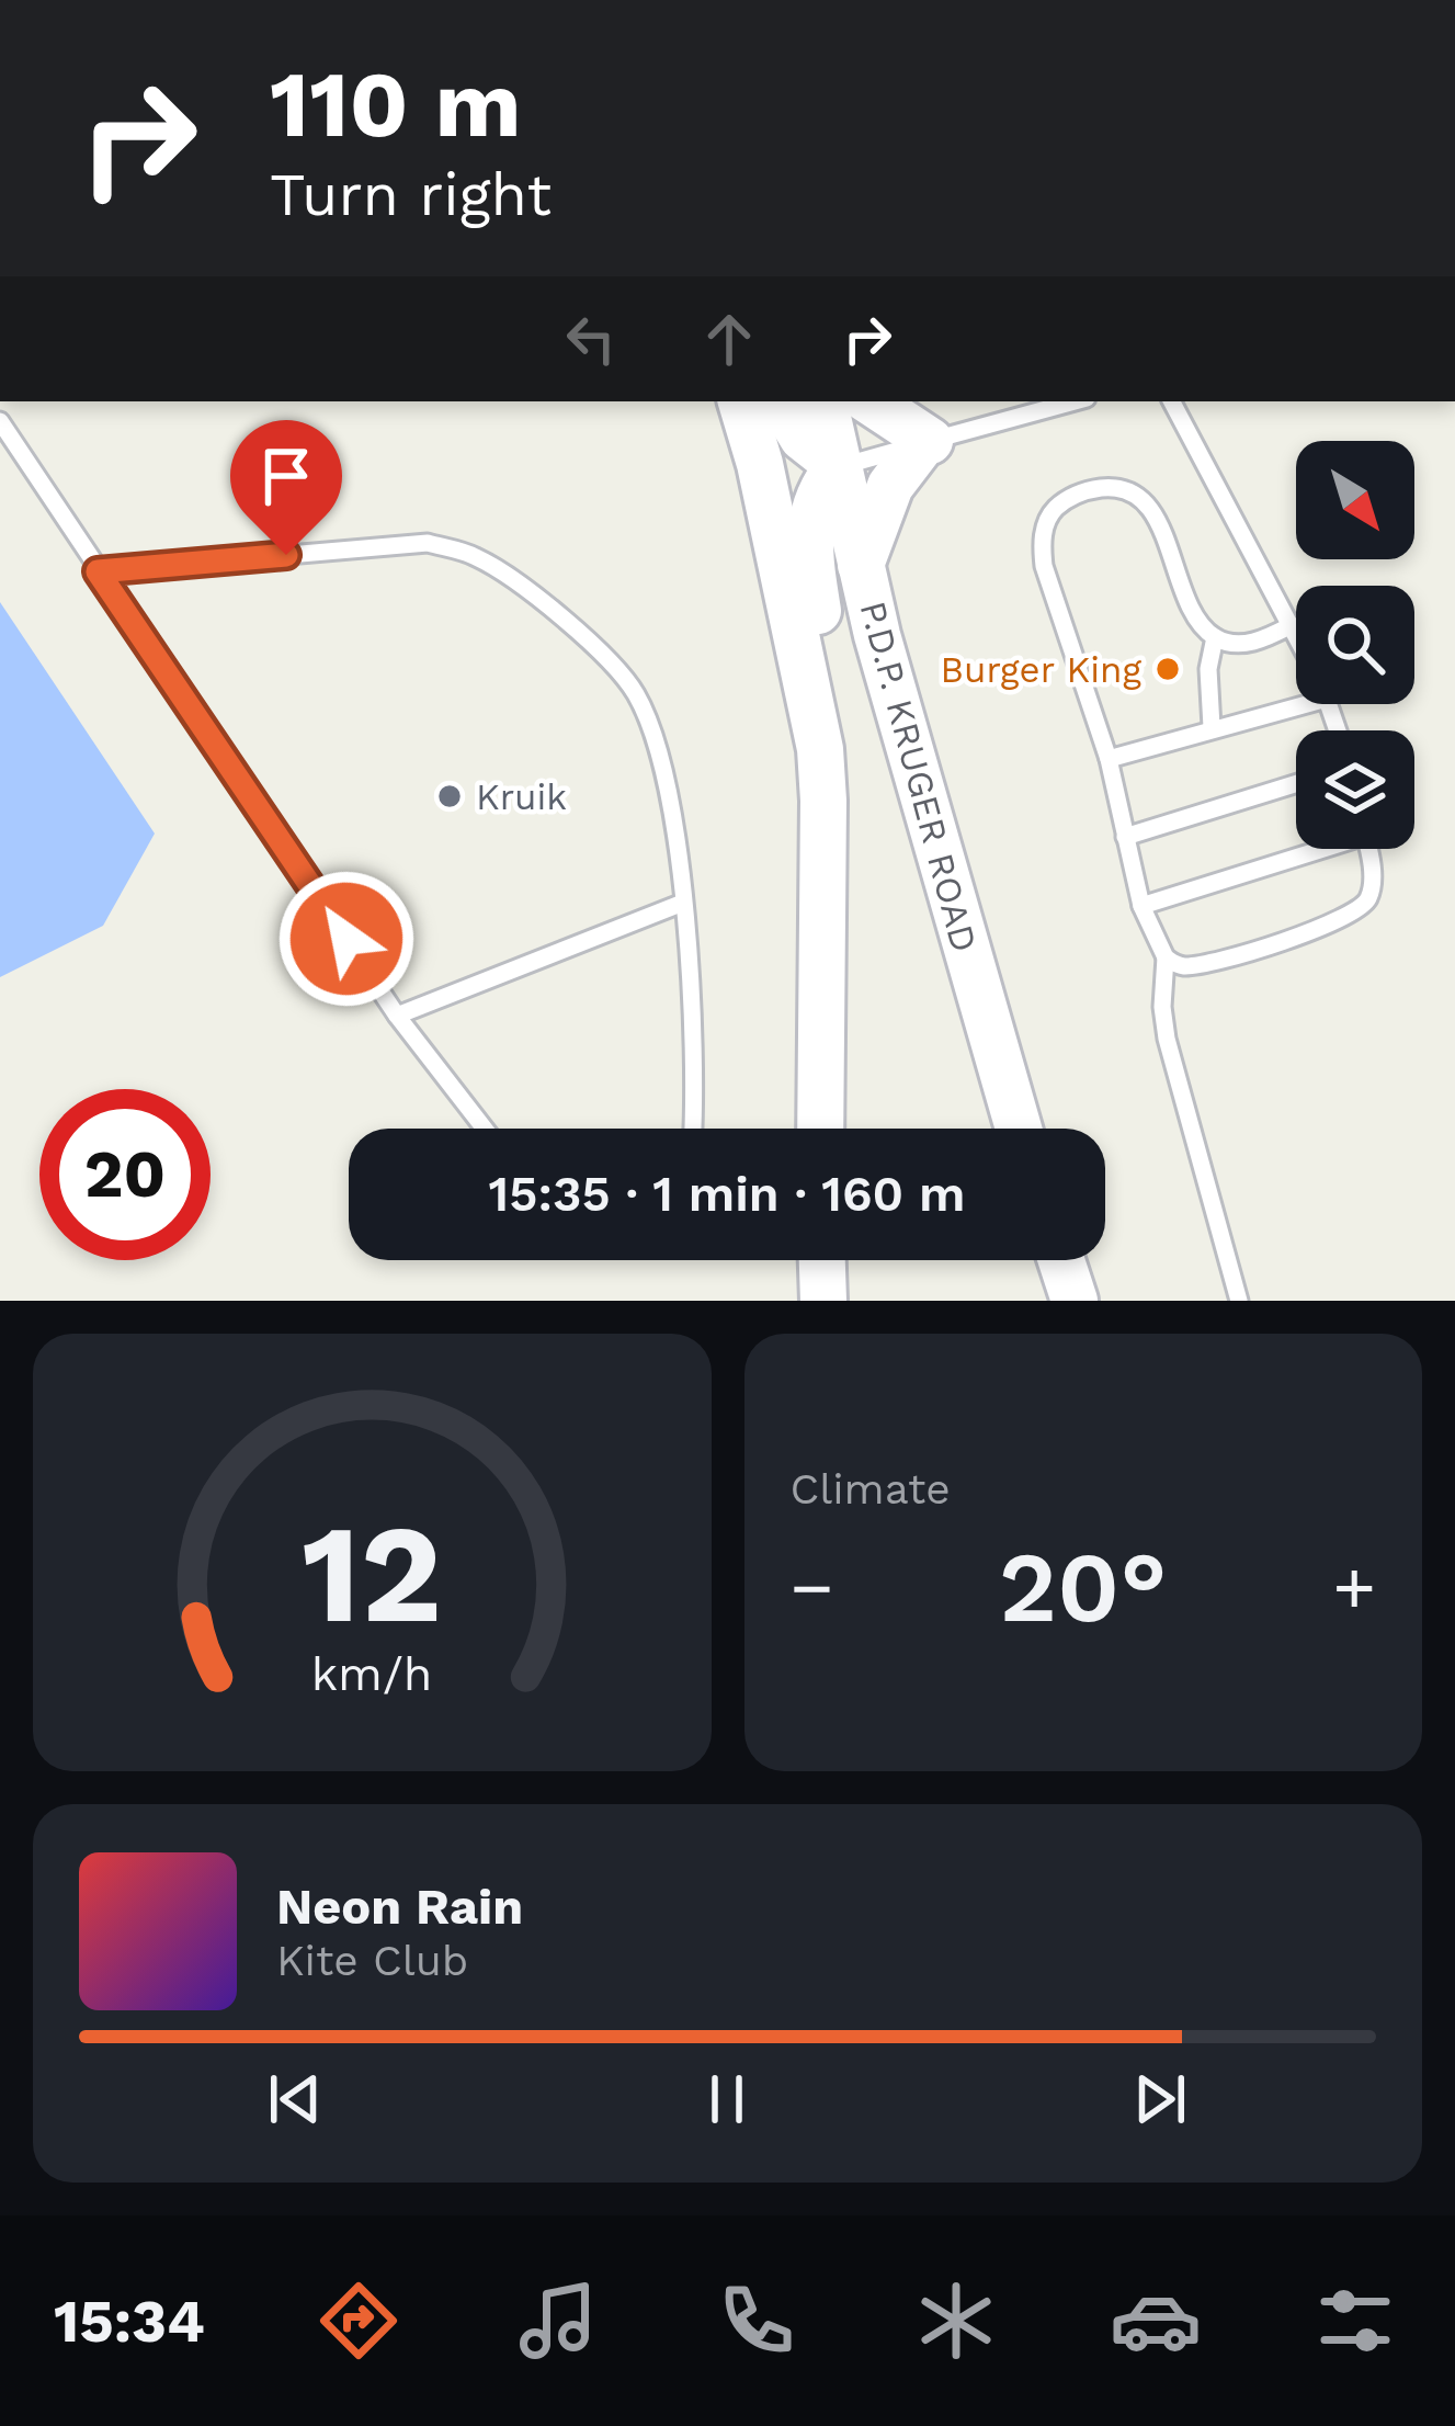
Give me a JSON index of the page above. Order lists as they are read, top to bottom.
{
  "streets": {
    "street": ["P.D.P. KRUGER ROAD"]
  },
  "places": ["Burger King", "Kruik"],
  "north": "bottom right",
  "page": {
    "turn": ["110 m", "Turn right"],
    "limit": "20",
    "trip": "15:35 · 1 min · 160 m",
    "tile": "Climate",
    "heat": ["−", "20°", "+"],
    "song": ["Neon Rain", "Kite Club"],
    "tabs": "15:34",
    "gauge": ["12", "km/h"]
  }
}
